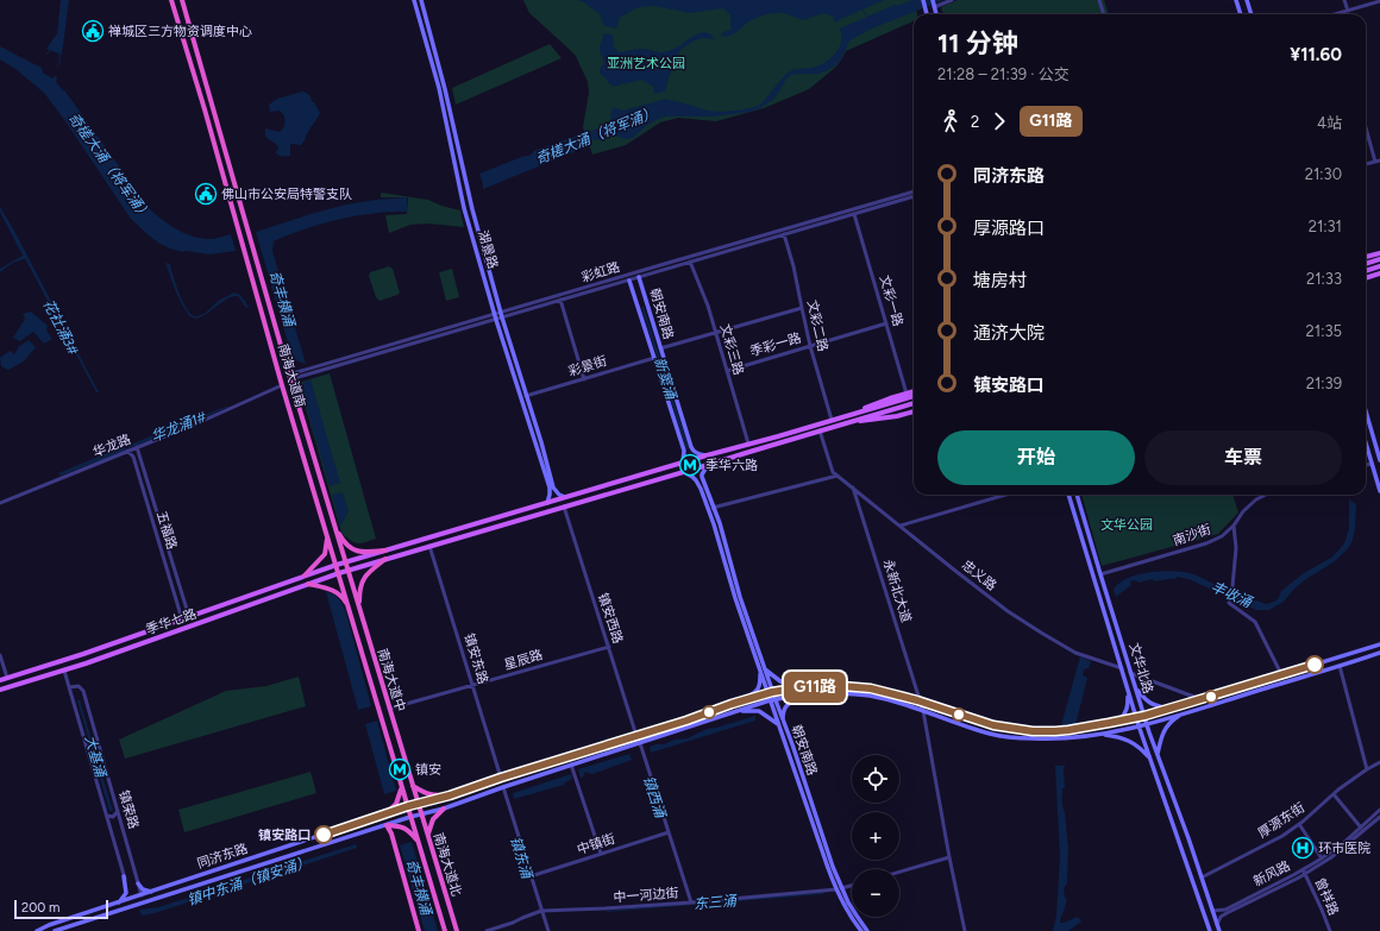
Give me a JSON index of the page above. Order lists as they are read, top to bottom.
{
  "streets": {
    "highway": ["南海大道南", "南海大道中", "南海大道北"],
    "main road": [
      "湖景路",
      "朝安南路",
      "季华七路",
      "文华北路",
      "同济东路"
    ],
    "street": [
      "彩虹路",
      "文彩一路",
      "文彩二路",
      "季彩一路",
      "文彩三路",
      "彩景街",
      "华龙路",
      "五福路",
      "南沙街",
      "忠义路",
      "永新北大道",
      "镇安西路",
      "镇安东路",
      "星辰路",
      "镇荣路",
      "厚源东街",
      "中镇街",
      "新风路",
      "中一河边街",
      "曾祥路"
    ]
  },
  "crossings": [
    ["湖景路", "彩虹路"],
    ["湖景路", "彩景街"],
    ["彩虹路", "文彩一路"],
    ["彩虹路", "朝安南路"],
    ["彩虹路", "文彩二路"],
    ["彩虹路", "文彩三路"],
    ["彩虹路", "南海大道南"],
    ["文彩一路", "季彩一路"],
    ["朝安南路", "彩景街"],
    ["朝安南路", "同济东路"],
    ["朝安南路", "中一河边街"],
    ["文彩二路", "季彩一路"],
    ["季彩一路", "文彩三路"],
    ["南海大道南", "华龙路"],
    ["南海大道南", "季华七路"],
    ["南海大道南", "南海大道中"],
    ["华龙路", "五福路"],
    ["五福路", "季华七路"],
    ["南沙街", "文华北路"],
    ["忠义路", "永新北大道"],
    ["忠义路", "文华北路"],
    ["永新北大道", "同济东路"],
    ["镇安西路", "星辰路"],
    ["镇安西路", "同济东路"],
    ["季华七路", "南海大道中"],
    ["季华七路", "镇荣路"],
    ["镇安东路", "星辰路"],
    ["镇安东路", "同济东路"],
    ["星辰路", "南海大道中"],
    ["文华北路", "厚源东街"],
    ["文华北路", "同济东路"],
    ["文华北路", "新风路"],
    ["南海大道中", "同济东路"],
    ["南海大道中", "南海大道北"],
    ["镇荣路", "同济东路"],
    ["同济东路", "南海大道北"],
    ["新风路", "曾祥路"]
  ],
  "water": [
    "奇槎大涌（将军涌）",
    "奇丰横涌",
    "花社涌3#",
    "新窦涌",
    "华龙涌1#",
    "丰收涌",
    "大基涌",
    "镇西涌",
    "镇东涌",
    "镇中东涌（镇安涌）",
    "东三涌"
  ],
  "parks": ["亚洲艺术公园", "文华公园"],
  "places": {
    "public building": ["禅城区三方物资调度中心", "佛山市公安局特警支队"],
    "metro station": ["季华六路", "镇安"],
    "other": ["镇安路口"],
    "hospital": ["环市医院"]
  },
  "lines": ["bus line G11路"],
  "scale_bar": "200 m",
  "page": {
    "on_map": "G11路",
    "heading": ["11 分钟", "21:28 – 21:39 · 公交", "¥11.60"],
    "legs": ["2", "G11路", "4站"],
    "list": [
      {
        "name": "同济东路",
        "value": "21:30"
      },
      {
        "name": "厚源路口",
        "value": "21:31"
      },
      {
        "name": "塘房村",
        "value": "21:33"
      },
      {
        "name": "通济大院",
        "value": "21:35"
      },
      {
        "name": "镇安路口",
        "value": "21:39"
      }
    ],
    "buttons": ["开始", "车票"],
    "map_buttons": ["+", "−"],
    "scale": "200 m"
  }
}
